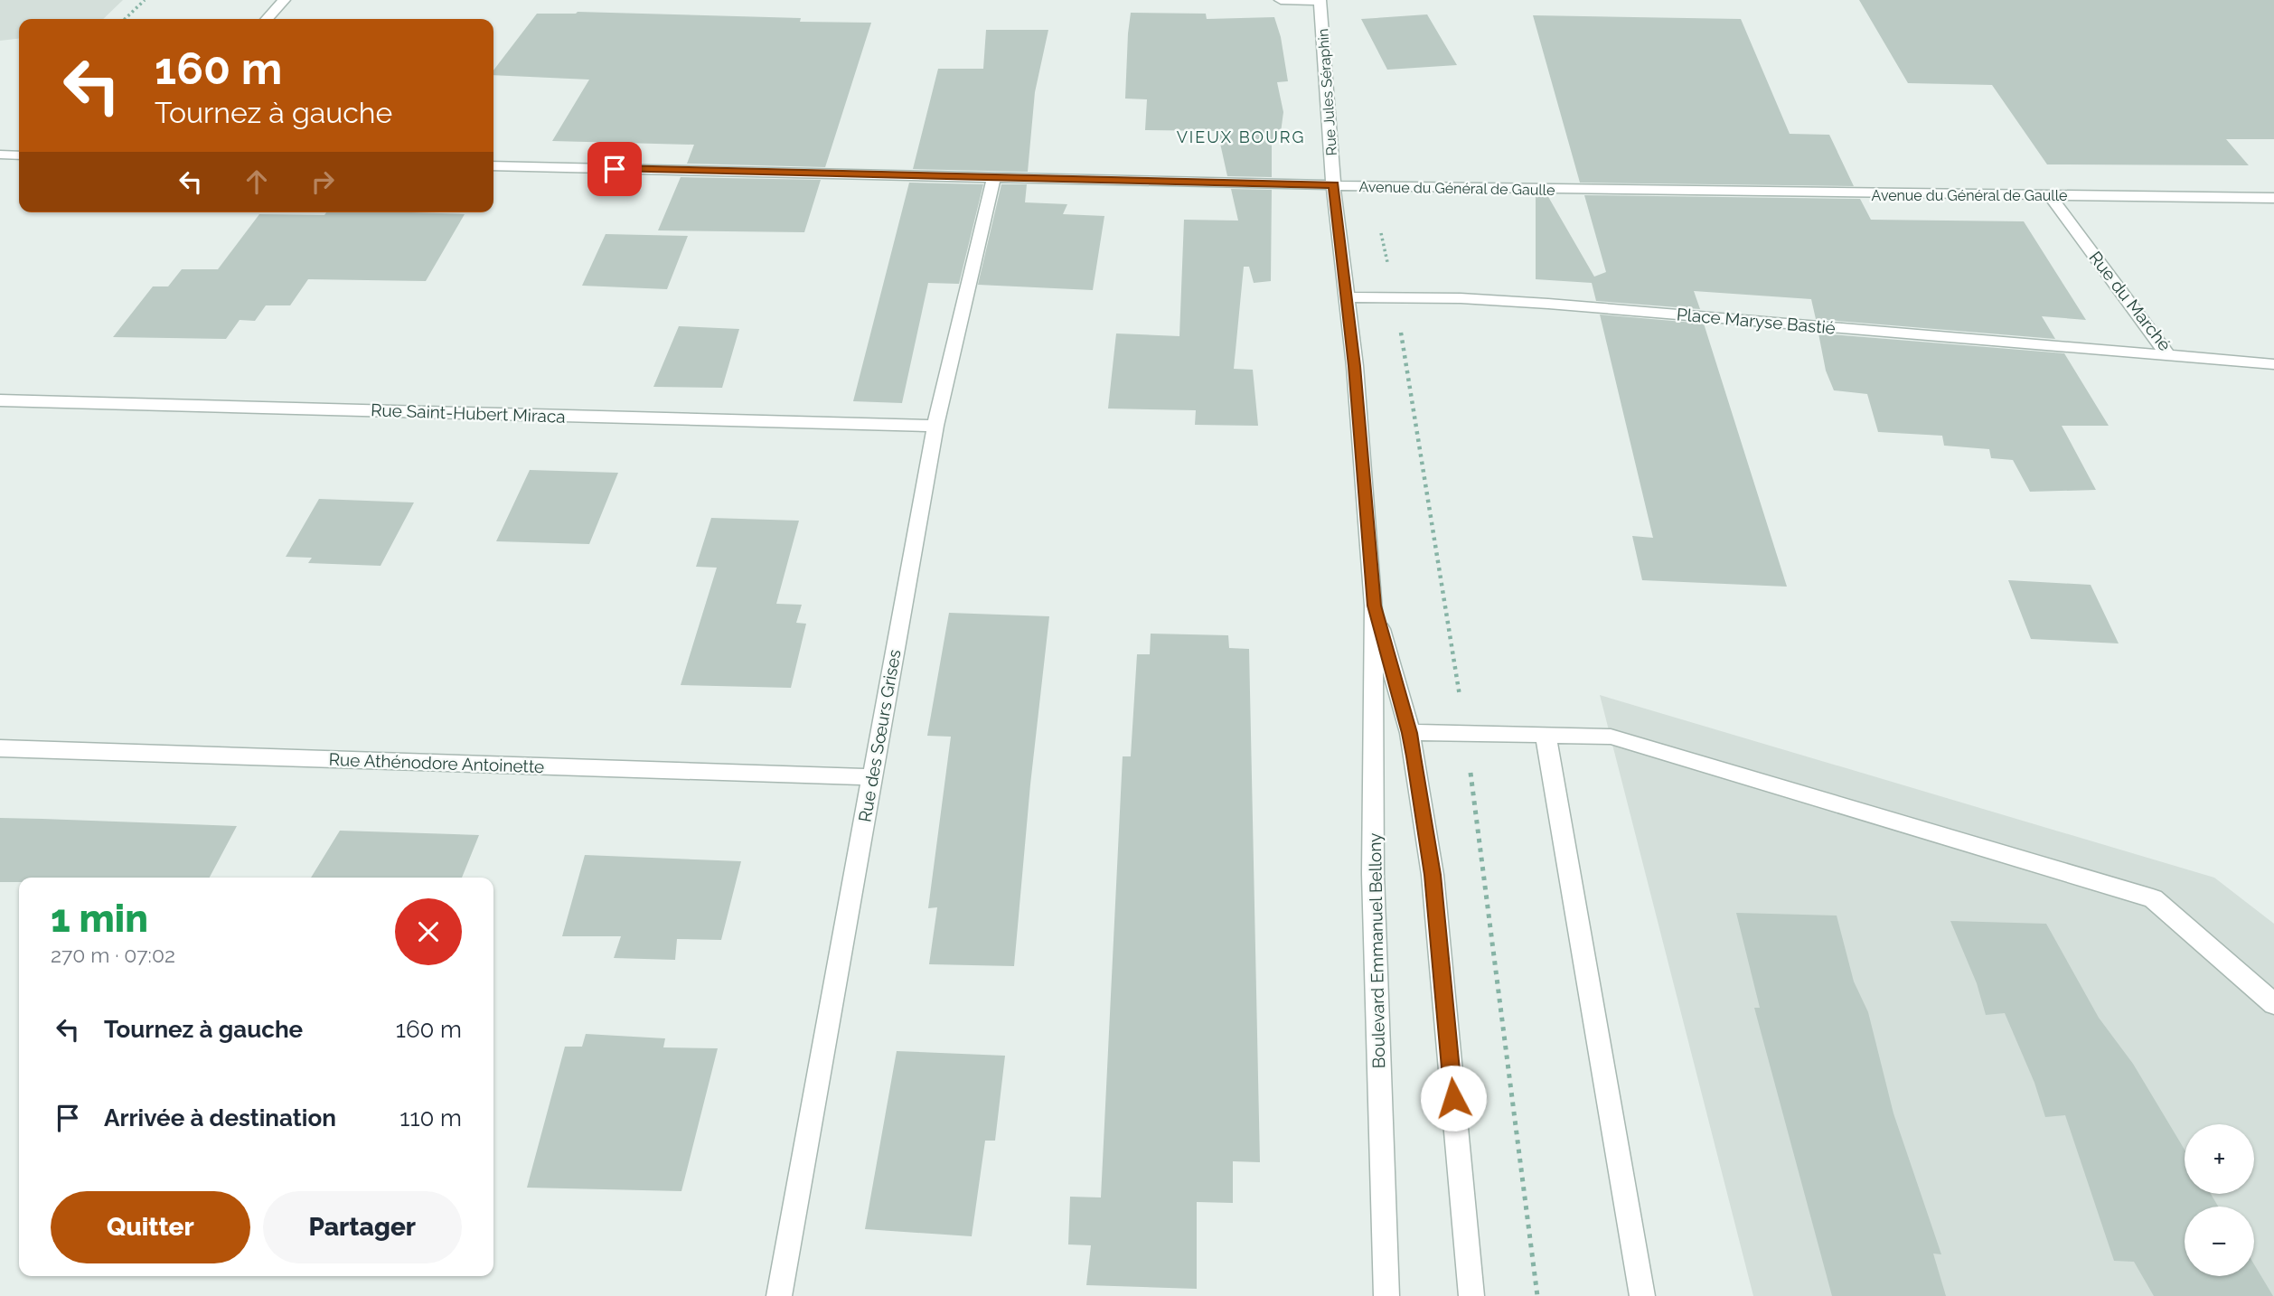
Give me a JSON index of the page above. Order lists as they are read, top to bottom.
{
  "streets": {
    "street": [
      "Rue Jules Séraphin",
      "Avenue du Général de Gaulle",
      "Rue du Marché",
      "Place Maryse Bastié",
      "Rue Saint-Hubert Miraca",
      "Rue des Sœurs Grises",
      "Rue Athénodore Antoinette",
      "Boulevard Emmanuel Bellony"
    ]
  },
  "crossings": [
    ["Rue Jules Séraphin", "Avenue du Général de Gaulle"],
    ["Rue Jules Séraphin", "Boulevard Emmanuel Bellony"],
    ["Avenue du Général de Gaulle", "Rue du Marché"],
    ["Avenue du Général de Gaulle", "Rue des Sœurs Grises"],
    ["Avenue du Général de Gaulle", "Boulevard Emmanuel Bellony"],
    ["Rue du Marché", "Place Maryse Bastié"],
    ["Place Maryse Bastié", "Boulevard Emmanuel Bellony"],
    ["Rue Saint-Hubert Miraca", "Rue des Sœurs Grises"],
    ["Rue des Sœurs Grises", "Rue Athénodore Antoinette"]
  ],
  "districts": ["VIEUX BOURG"],
  "page": {
    "turn": ["160 m", "Tournez à gauche"],
    "heading": ["1 min", "270 m · 07:02"],
    "list": [
      {
        "name": "Tournez à gauche",
        "value": "160 m"
      },
      {
        "name": "Arrivée à destination",
        "value": "110 m"
      }
    ],
    "map_buttons": ["+", "−"],
    "buttons": ["Quitter", "Partager"]
  }
}
